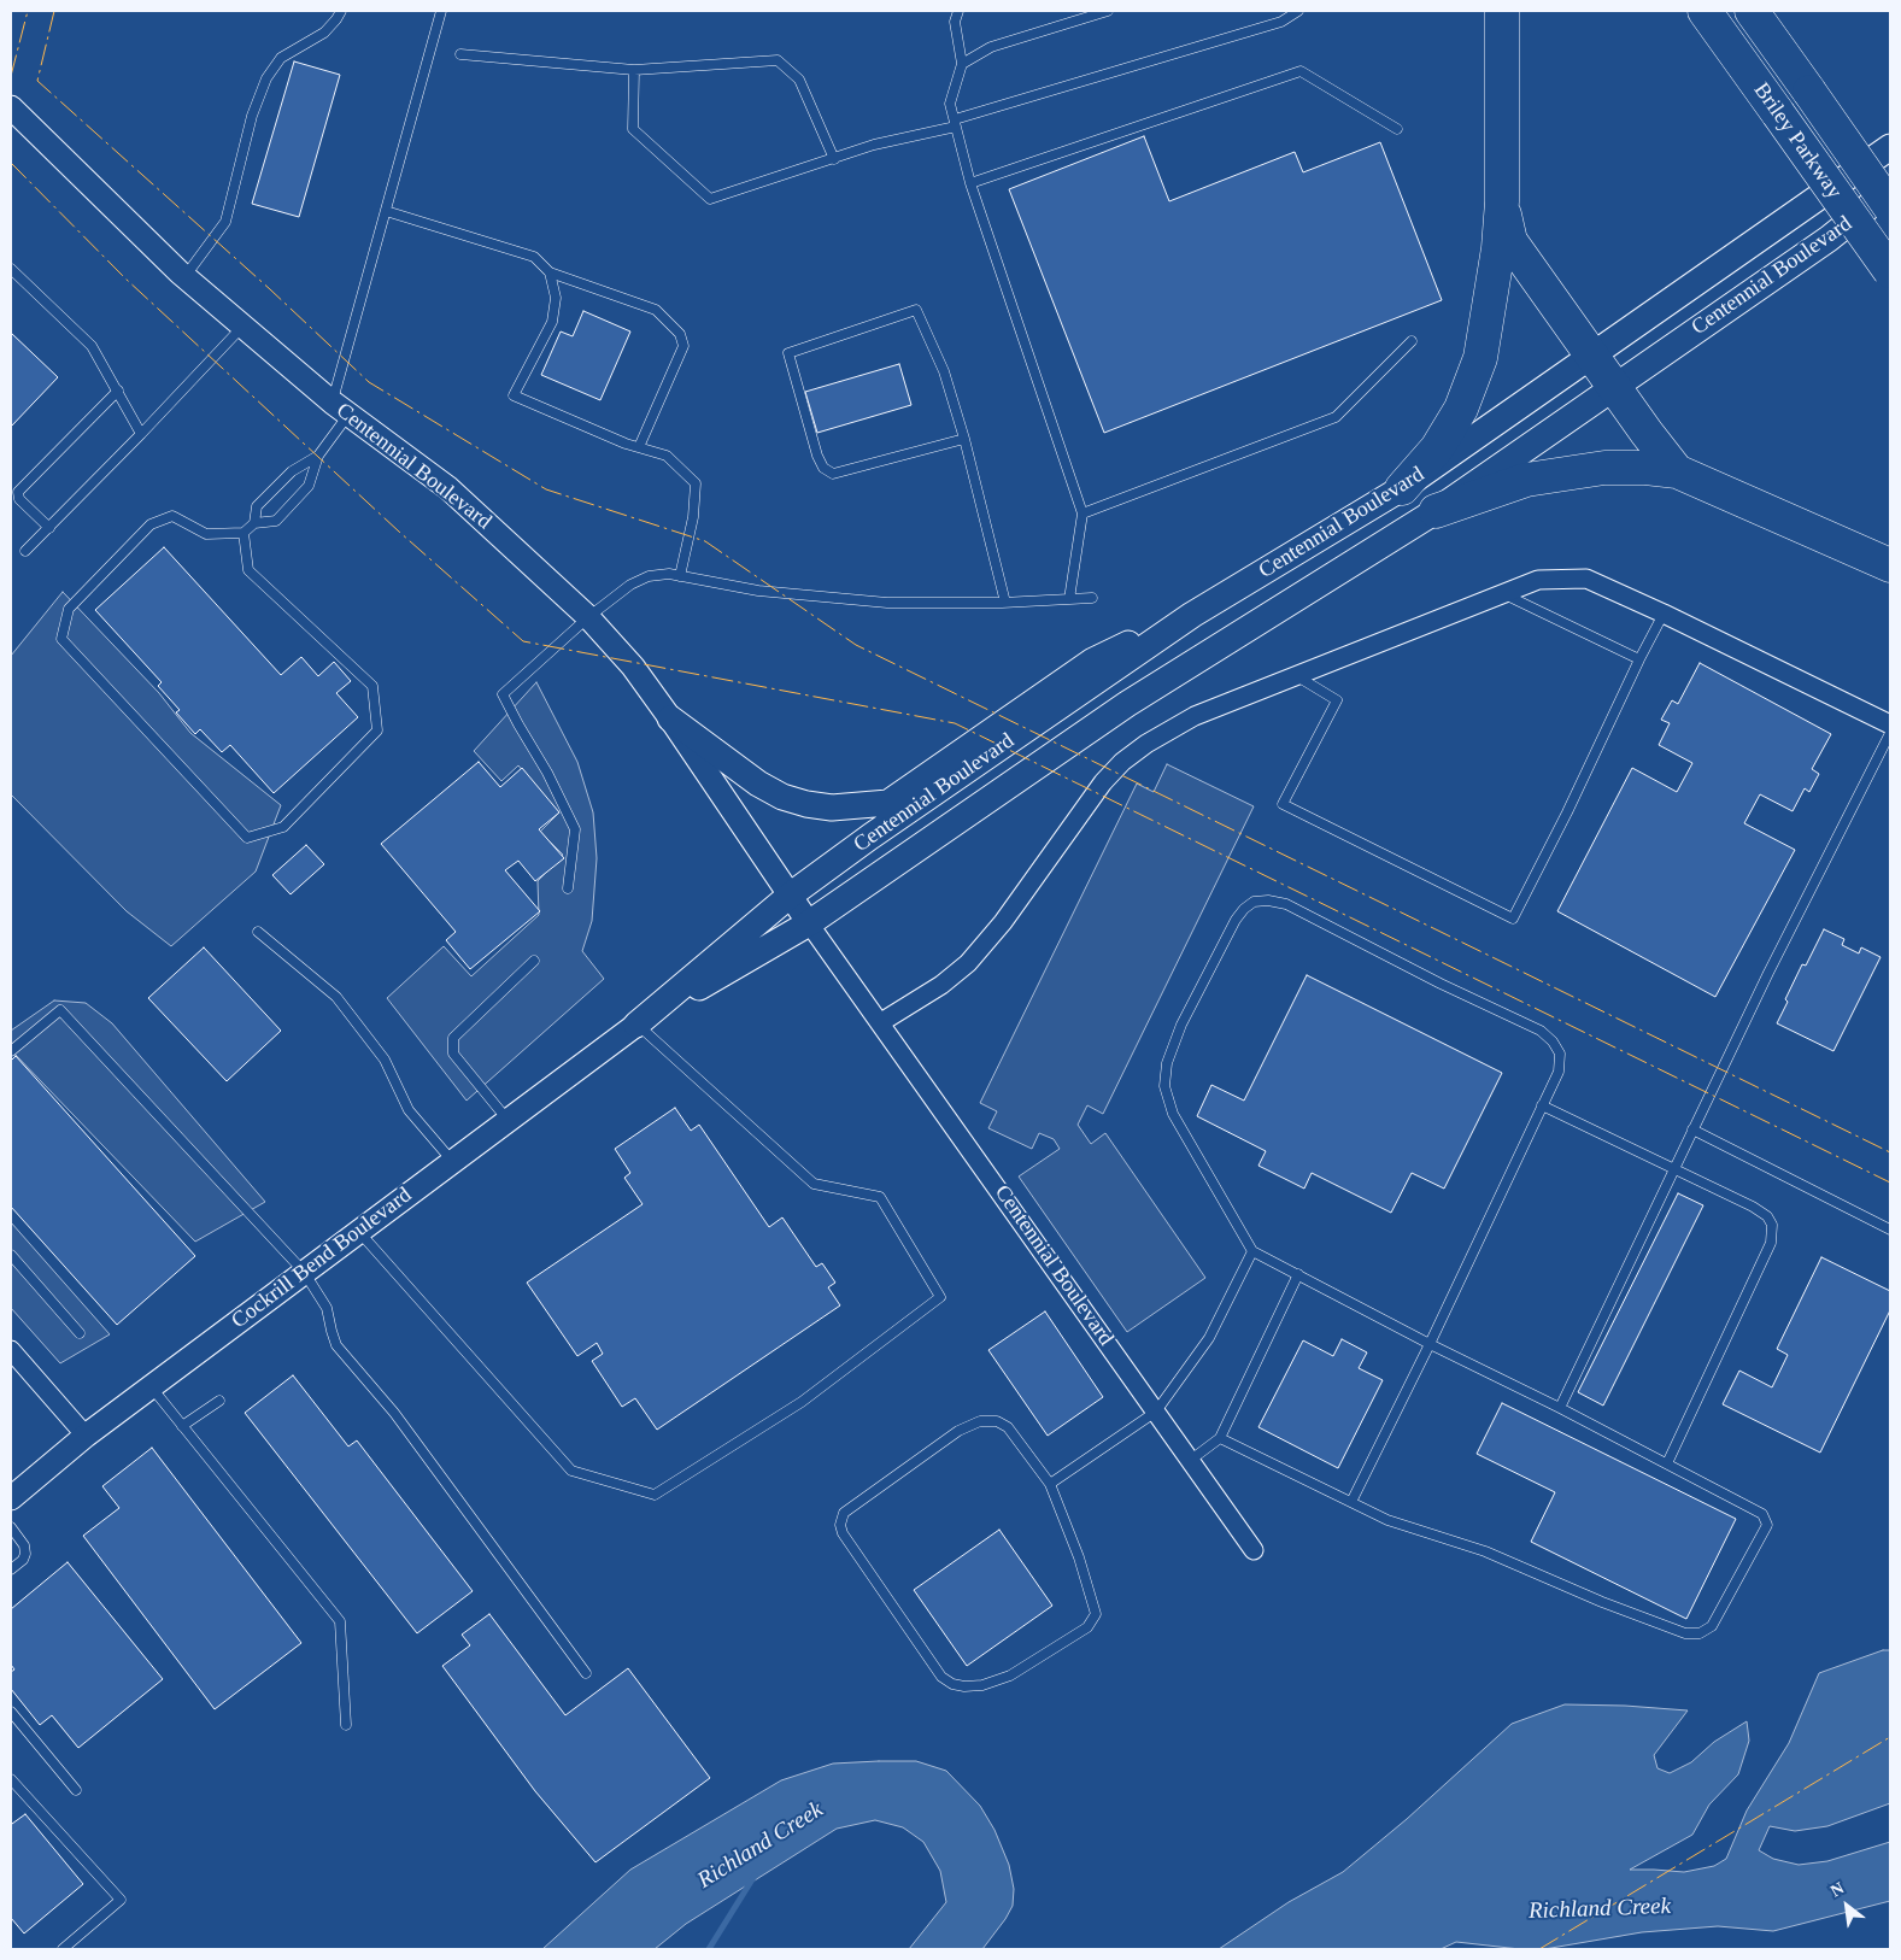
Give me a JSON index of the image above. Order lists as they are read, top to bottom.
{
  "streets": {
    "highway": ["Briley Parkway"],
    "main road": ["Centennial Boulevard"],
    "street": ["Cockrill Bend Boulevard"]
  },
  "crossings": [
    ["Centennial Boulevard", "Cockrill Bend Boulevard"]
  ],
  "water": ["Richland Creek"],
  "north": "top left"
}
